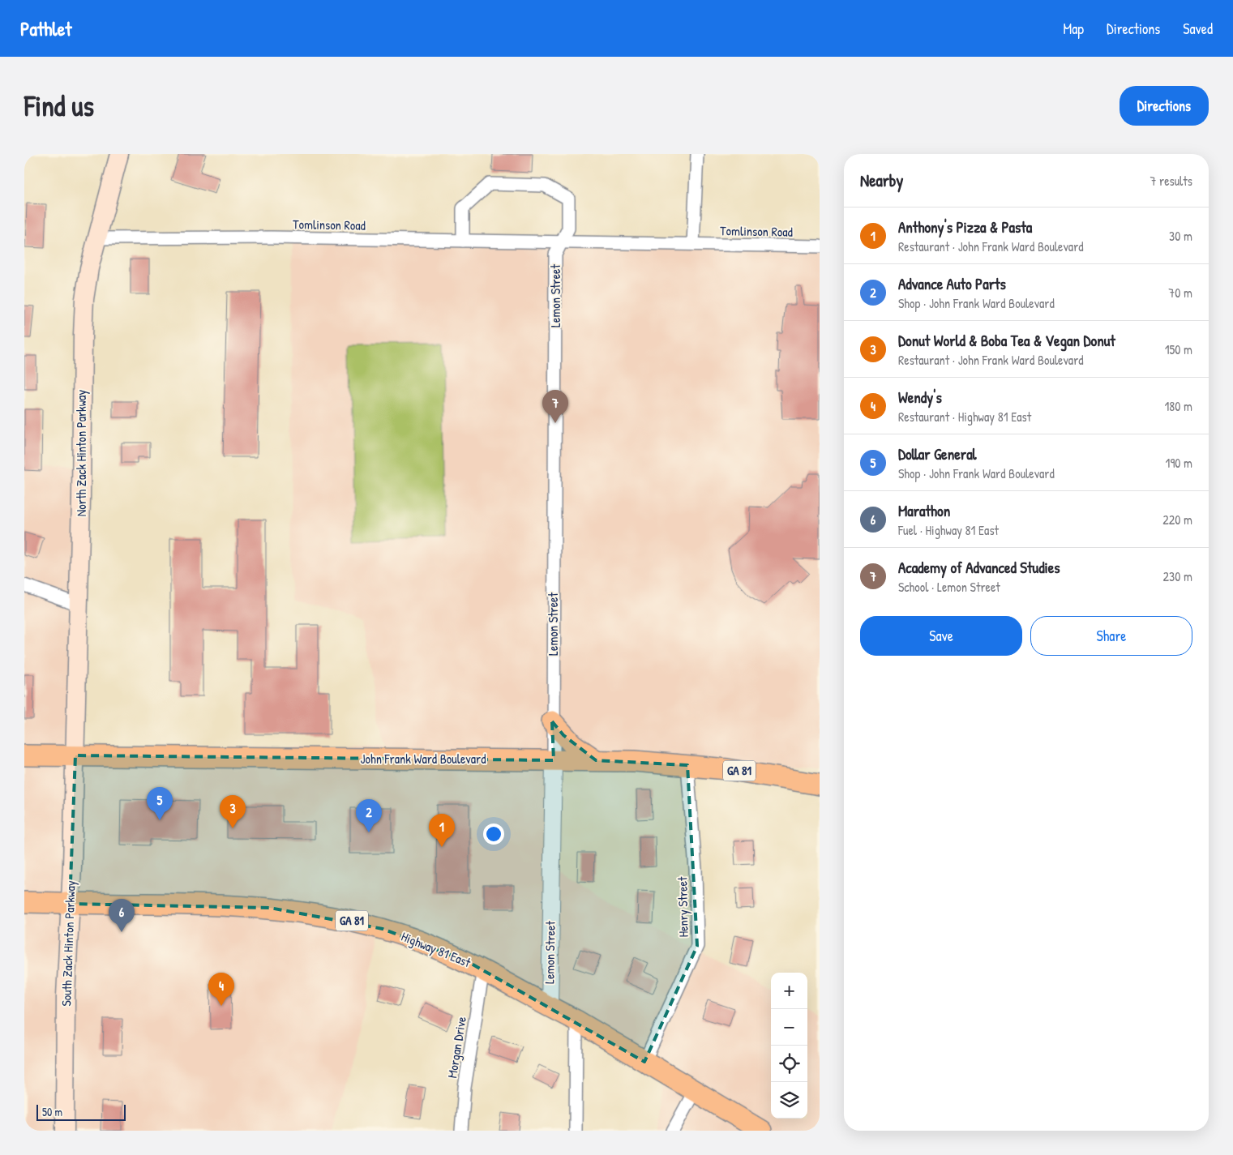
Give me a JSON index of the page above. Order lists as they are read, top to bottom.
{
  "streets": {
    "main road": [
      "North Zack Hinton Parkway",
      "John Frank Ward Boulevard",
      "GA 81",
      "South Zack Hinton Parkway",
      "Highway 81 East"
    ],
    "street": [
      "Tomlinson Road",
      "Lemon Street",
      "Henry Street",
      "Morgan Drive"
    ]
  },
  "crossings": [
    ["Tomlinson Road", "Lemon Street"],
    ["Tomlinson Road", "North Zack Hinton Parkway"],
    ["Lemon Street", "John Frank Ward Boulevard"],
    ["Lemon Street", "Highway 81 East"],
    ["North Zack Hinton Parkway", "John Frank Ward Boulevard"],
    ["North Zack Hinton Parkway", "South Zack Hinton Parkway"],
    ["John Frank Ward Boulevard", "Henry Street"],
    ["John Frank Ward Boulevard", "South Zack Hinton Parkway"],
    ["Henry Street", "Highway 81 East"],
    ["South Zack Hinton Parkway", "Highway 81 East"],
    ["Highway 81 East", "Morgan Drive"]
  ],
  "scale_bar": "50 m",
  "page": {
    "header": "Pathlet",
    "nav": ["Map", "Directions", "Saved"],
    "buttons": [
      "Directions",
      ["Save", "Share"]
    ],
    "title": "Find us",
    "heading": ["Nearby", "7 results"],
    "list": [
      {
        "mark": "1",
        "name": "Anthony's Pizza & Pasta",
        "note": "Restaurant · John Frank Ward Boulevard",
        "value": "30 m"
      },
      {
        "mark": "2",
        "name": "Advance Auto Parts",
        "note": "Shop · John Frank Ward Boulevard",
        "value": "70 m"
      },
      {
        "mark": "3",
        "name": "Donut World & Boba Tea & Vegan Donut",
        "note": "Restaurant · John Frank Ward Boulevard",
        "value": "150 m"
      },
      {
        "mark": "4",
        "name": "Wendy's",
        "note": "Restaurant · Highway 81 East",
        "value": "180 m"
      },
      {
        "mark": "5",
        "name": "Dollar General",
        "note": "Shop · John Frank Ward Boulevard",
        "value": "190 m"
      },
      {
        "mark": "6",
        "name": "Marathon",
        "note": "Fuel · Highway 81 East",
        "value": "220 m"
      },
      {
        "mark": "7",
        "name": "Academy of Advanced Studies",
        "note": "School · Lemon Street",
        "value": "230 m"
      }
    ],
    "pins": [
      "7",
      "5",
      "3",
      "2",
      "1",
      "6",
      "4"
    ],
    "map_buttons": ["+", "−"],
    "scale": "50 m"
  }
}
